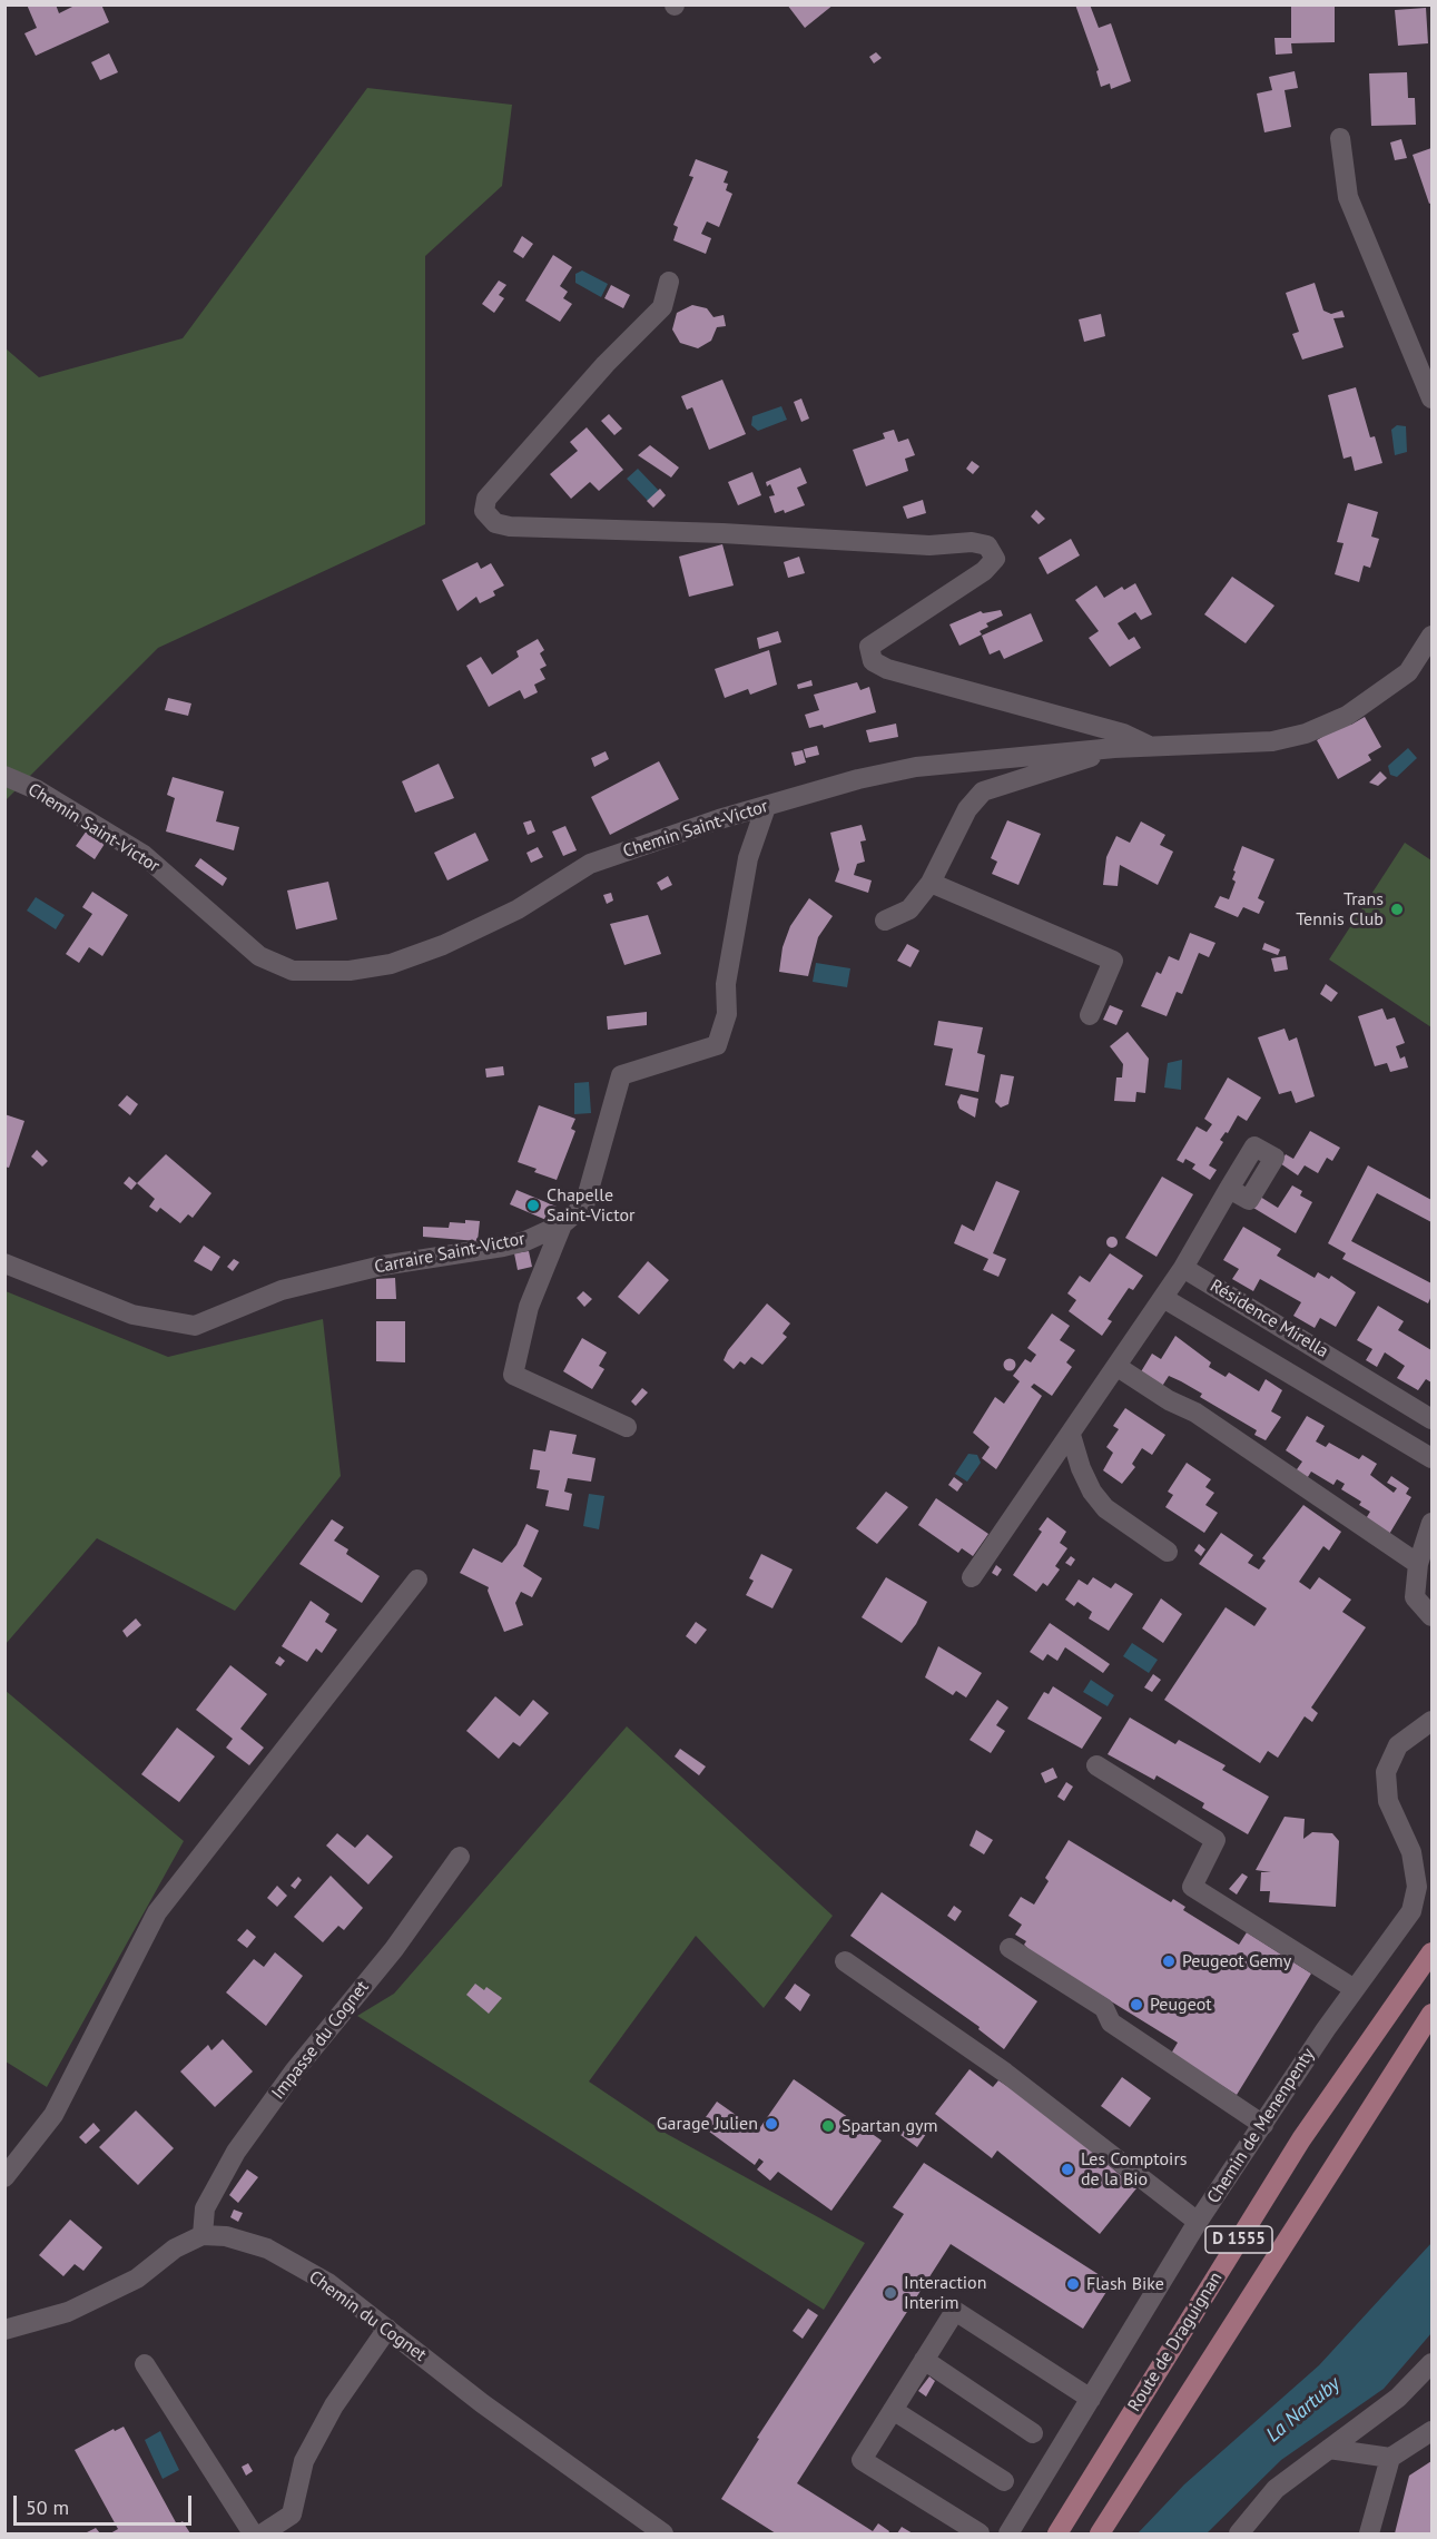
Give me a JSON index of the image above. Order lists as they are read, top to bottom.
{
  "streets": {
    "main road": ["D 1555", "Route de Draguignan"],
    "street": [
      "Chemin Saint-Victor",
      "Carraire Saint-Victor",
      "Résidence Mirella",
      "Impasse du Cognet",
      "Chemin de Menenpenty",
      "Chemin du Cognet"
    ]
  },
  "crossings": [
    ["Chemin Saint-Victor", "Carraire Saint-Victor"],
    ["Impasse du Cognet", "Chemin du Cognet"]
  ],
  "water": ["La Nartuby"],
  "places": [
    "Trans Tennis Club",
    "Chapelle Saint-Victor",
    "Peugeot Gemy",
    "Peugeot",
    "Garage Julien",
    "Spartan gym",
    "Les Comptoirs de la Bio",
    "Flash Bike",
    "Interaction Interim"
  ],
  "scale_bar": "50 m"
}
